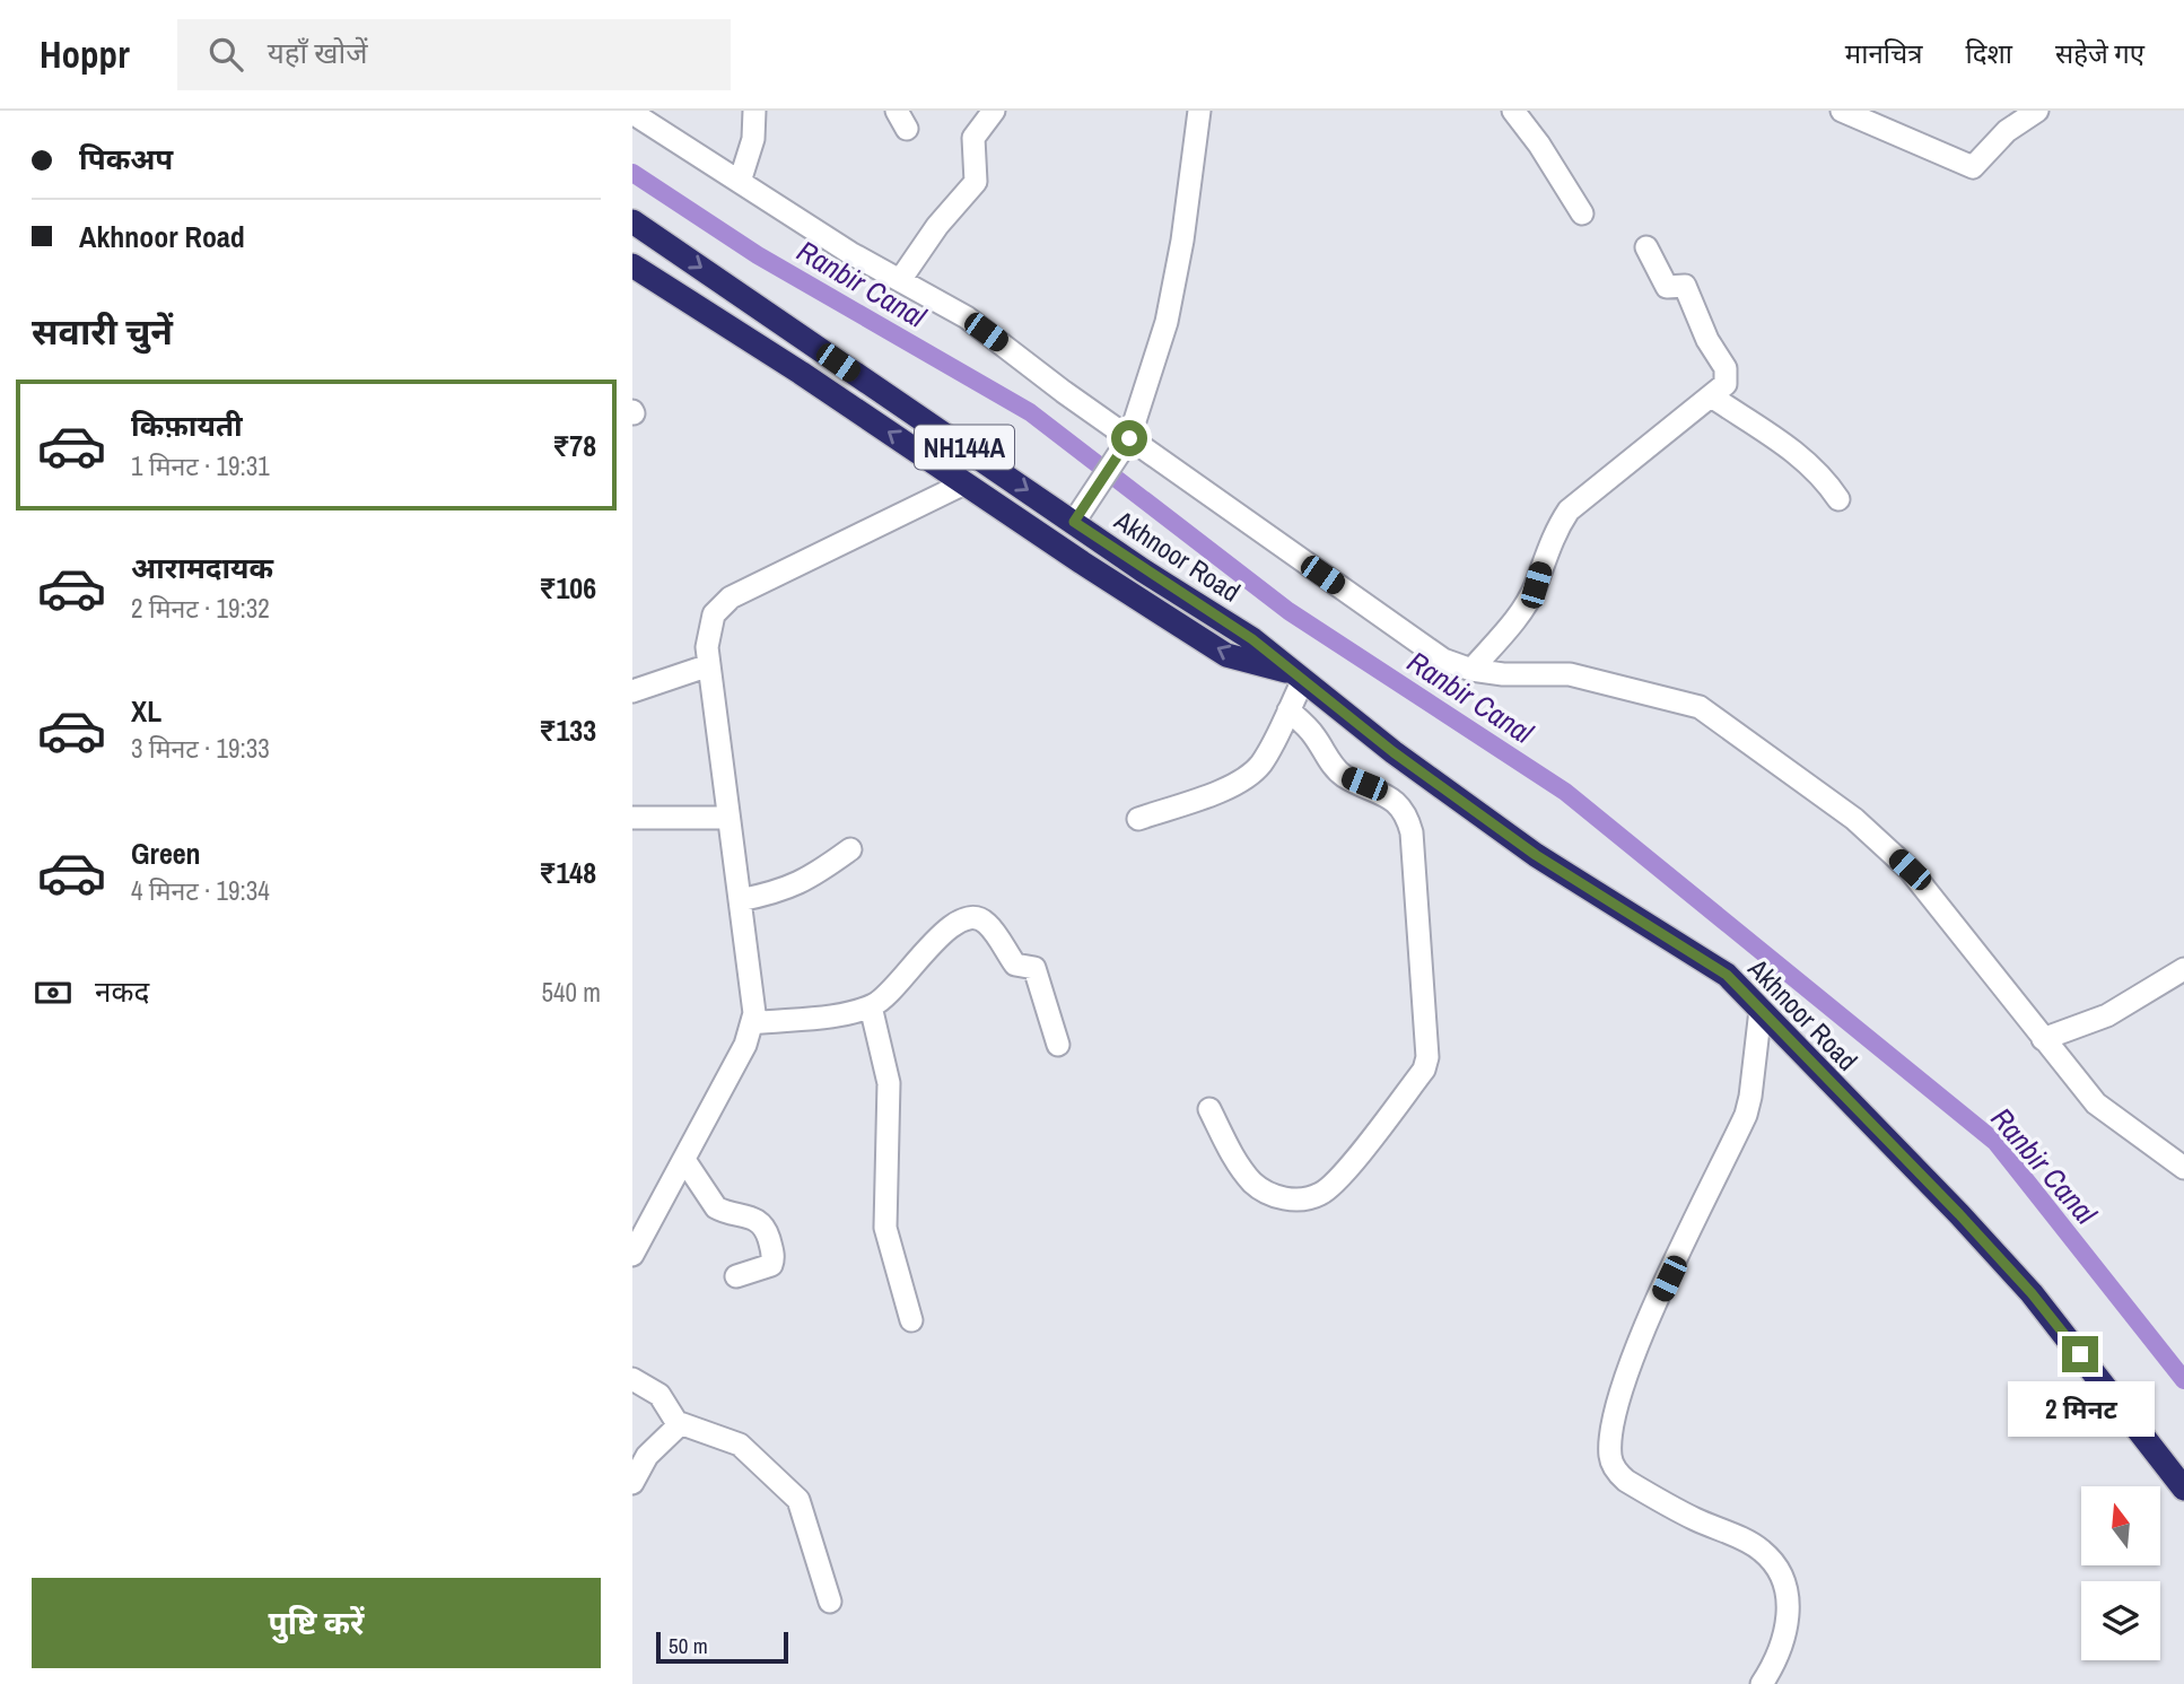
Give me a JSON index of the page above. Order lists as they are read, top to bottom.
{
  "streets": {
    "highway": ["NH144A", "Akhnoor Road"]
  },
  "water": ["Ranbir Canal"],
  "scale_bar": "50 m",
  "north": "top",
  "page": {
    "header": "Hoppr",
    "search": "यहाँ खोजें",
    "nav": ["मानचित्र", "दिशा", "सहेजे गए"],
    "banner": ["पिकअप", "Akhnoor Road"],
    "heading": "सवारी चुनें",
    "list": [
      {
        "name": "किफ़ायती",
        "note": "1 मिनट · 19:31",
        "value": "₹78"
      },
      {
        "name": "आरामदायक",
        "note": "2 मिनट · 19:32",
        "value": "₹106"
      },
      {
        "name": "XL",
        "note": "3 मिनट · 19:33",
        "value": "₹133"
      },
      {
        "name": "Green",
        "note": "4 मिनट · 19:34",
        "value": "₹148"
      }
    ],
    "pay": ["नकद", "540 m"],
    "bubble": "2 मिनट",
    "buttons": "पुष्टि करें",
    "scale": "50 m"
  }
}
